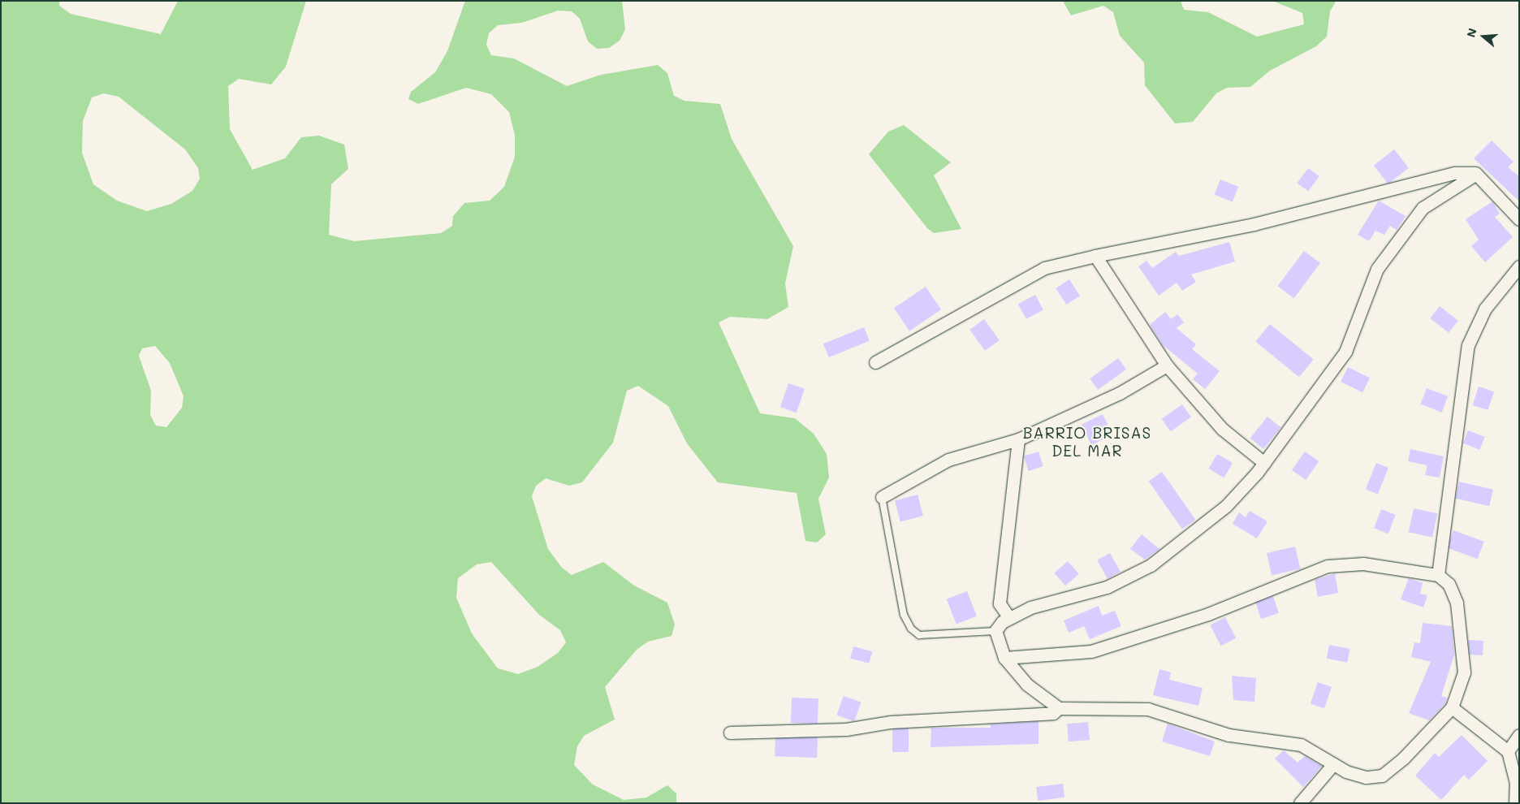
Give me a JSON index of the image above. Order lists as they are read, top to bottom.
{
  "districts": ["BARRIO BRISAS DEL MAR"],
  "north": "left"
}
